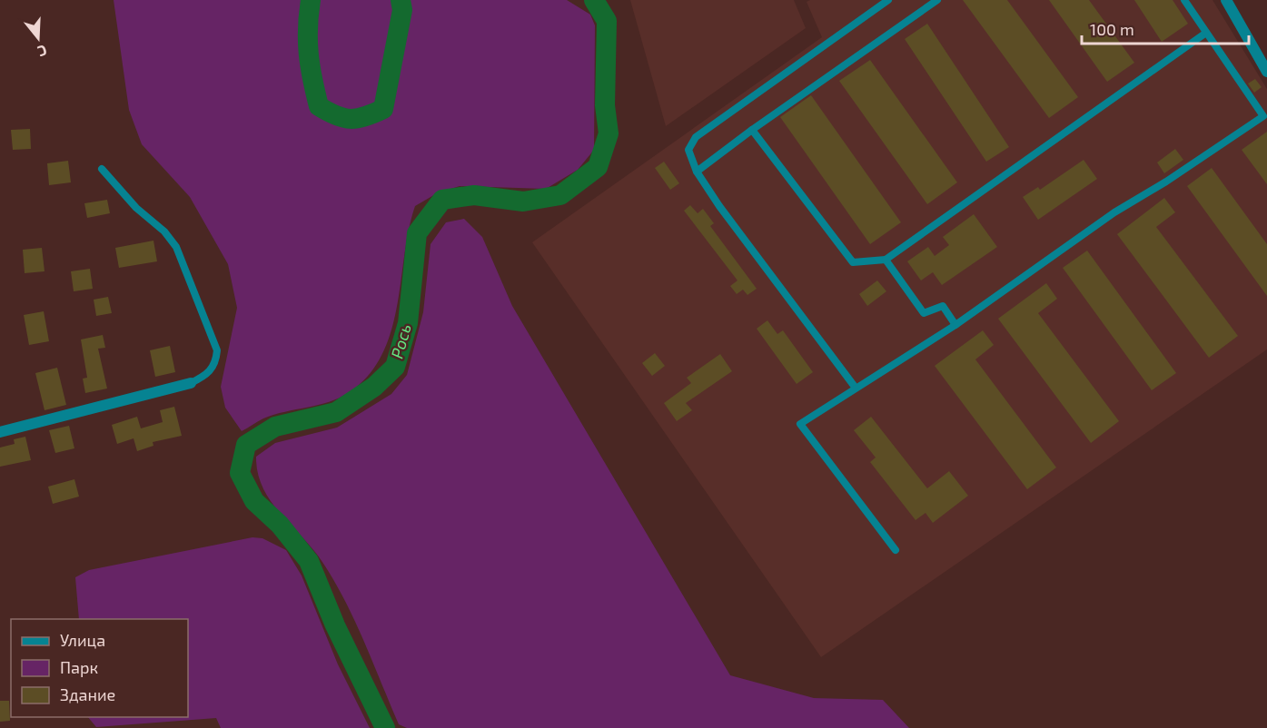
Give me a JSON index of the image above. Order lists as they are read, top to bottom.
{
  "water": ["Рось"],
  "legend": ["Улица", "Парк", "Здание"],
  "scale_bar": "100 m",
  "north": "bottom"
}
